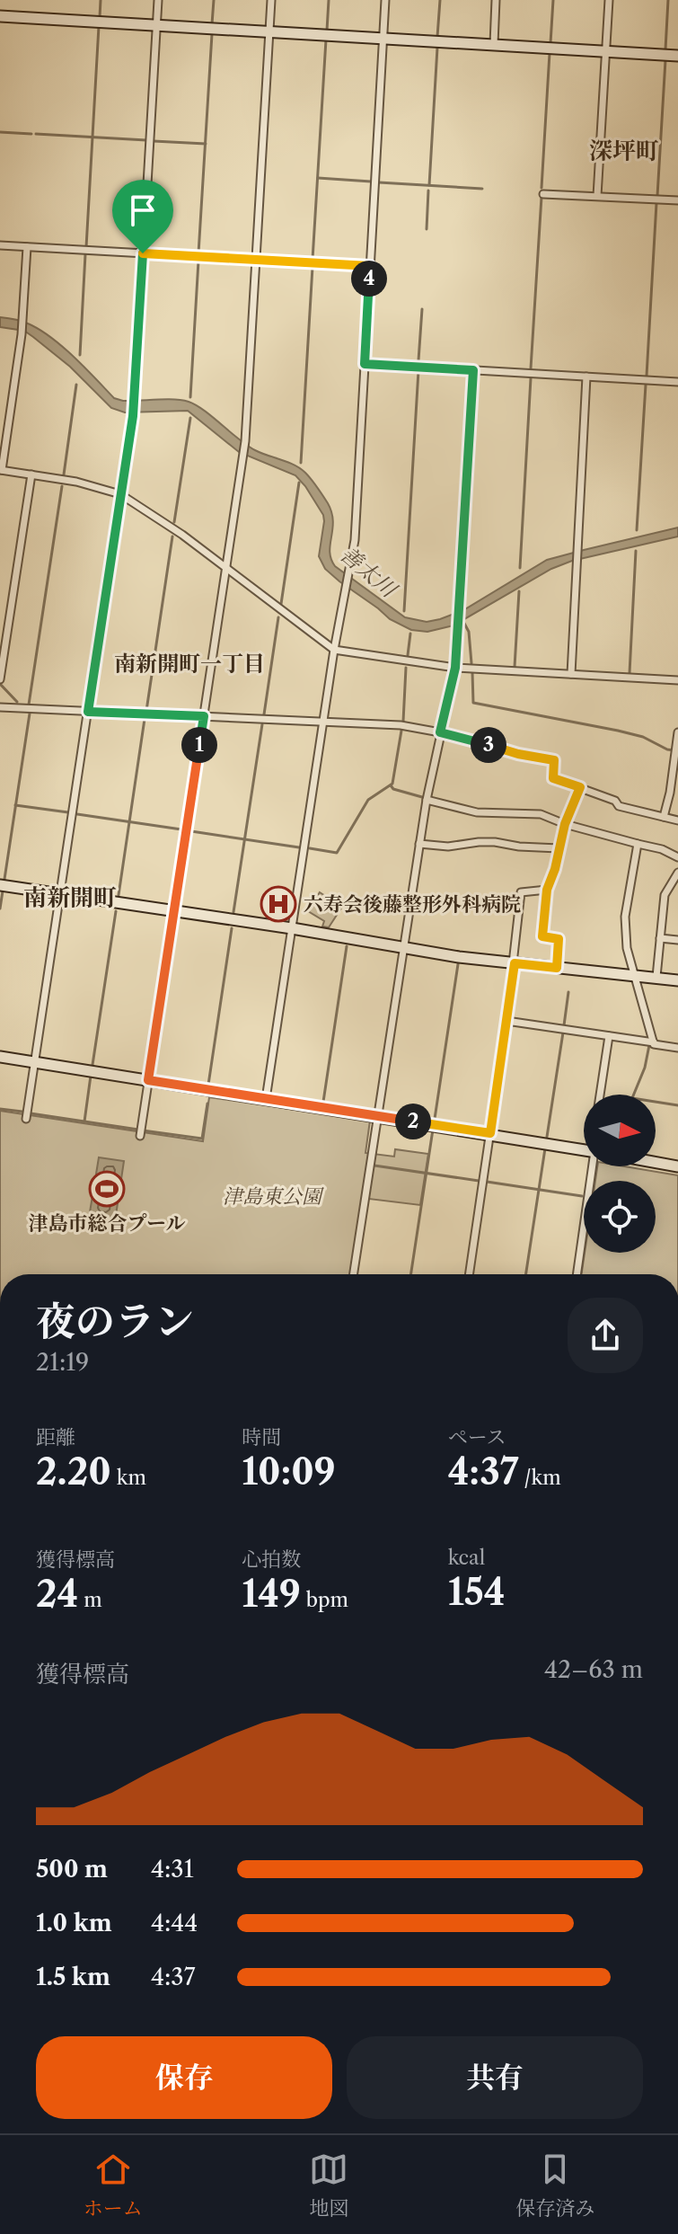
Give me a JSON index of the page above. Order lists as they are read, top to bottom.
{
  "districts": ["深坪町", "南新開町一丁目", "南新開町"],
  "water": ["善太川"],
  "parks": ["津島東公園"],
  "places": {
    "hospital": ["六寿会後藤整形外科病院"],
    "sports": ["津島市総合プール"]
  },
  "north": "right",
  "page": {
    "pins": [
      "4",
      "1",
      "3",
      "2"
    ],
    "heading": ["夜のラン", "21:19"],
    "stats": [
      ["距離", "2.20 km"],
      ["時間", "10:09"],
      ["ペース", "4:37 /km"],
      ["獲得標高", "24 m"],
      ["心拍数", "149 bpm"],
      ["kcal", "154"]
    ],
    "chart": ["獲得標高", "42–63 m"],
    "list": [
      {
        "name": "500 m",
        "note": "4:31"
      },
      {
        "name": "1.0 km",
        "note": "4:44"
      },
      {
        "name": "1.5 km",
        "note": "4:37"
      }
    ],
    "buttons": ["保存", "共有"],
    "tabs": ["ホーム", "地図", "保存済み"]
  }
}
